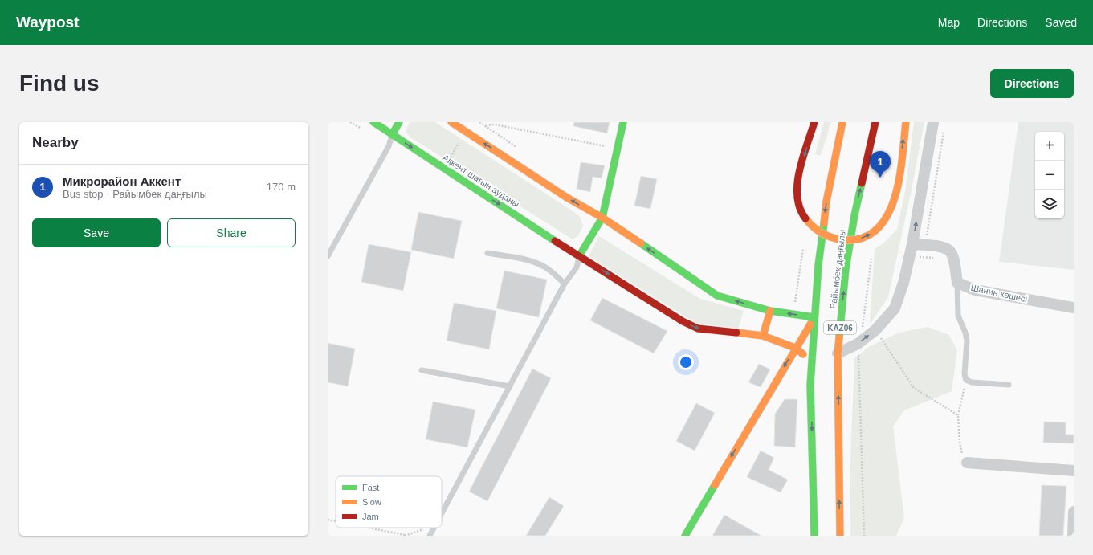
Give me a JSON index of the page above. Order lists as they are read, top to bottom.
{
  "streets": {
    "main road": ["Ақкент шағын ауданы", "Райымбек даңғылы", "KАZ06"],
    "street": ["Шанин көшесі"]
  },
  "crossings": [
    ["Ақкент шағын ауданы", "Райымбек даңғылы"]
  ],
  "legend": ["Fast", "Slow", "Jam"],
  "page": {
    "header": "Waypost",
    "nav": ["Map", "Directions", "Saved"],
    "buttons": [
      "Directions",
      ["Save", "Share"]
    ],
    "title": "Find us",
    "heading": "Nearby",
    "map_buttons": ["+", "−"],
    "pins": "1",
    "list": [
      {
        "mark": "1",
        "name": "Микрорайон Аккент",
        "note": "Bus stop · Райымбек даңғылы",
        "value": "170 m"
      }
    ]
  }
}
